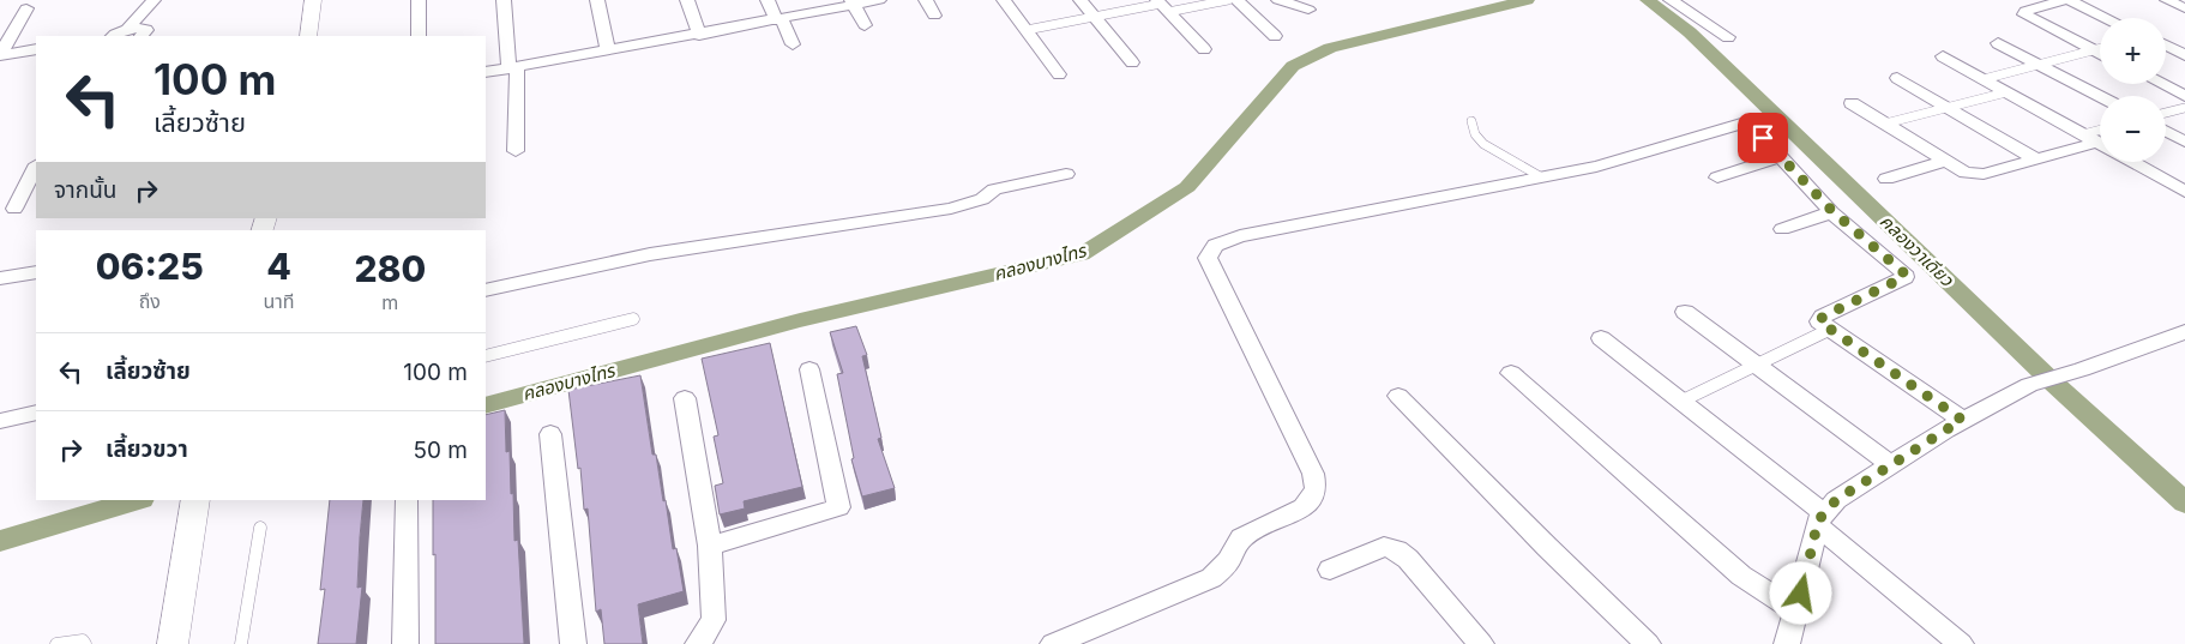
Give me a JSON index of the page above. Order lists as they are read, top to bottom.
{
  "water": ["คลองวาเดียว", "คลองบางไทร"],
  "page": {
    "map_buttons": ["+", "−"],
    "turn": ["100 m", "เลี้ยวซ้าย"],
    "then": "จากนั้น",
    "eta": [
      "06:25",
      "ถึง",
      "4",
      "นาที",
      "280",
      "m"
    ],
    "list": [
      {
        "name": "เลี้ยวซ้าย",
        "value": "100 m"
      },
      {
        "name": "เลี้ยวขวา",
        "value": "50 m"
      }
    ]
  }
}
